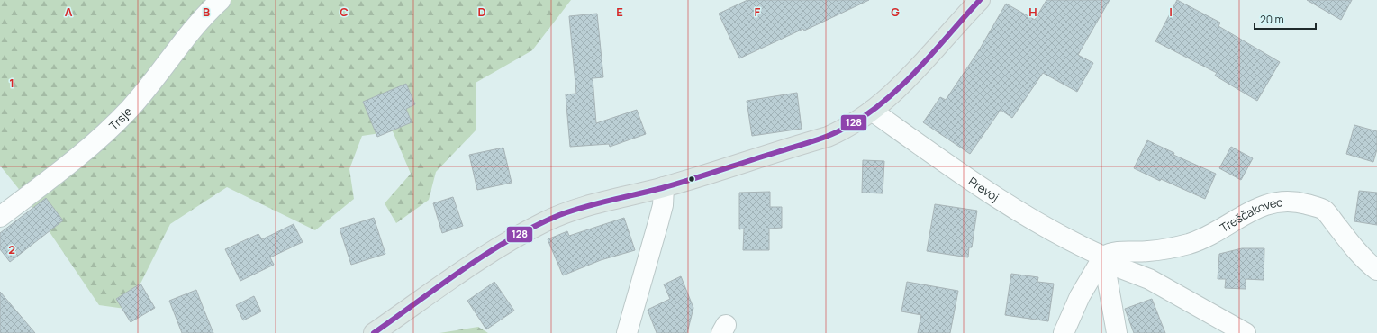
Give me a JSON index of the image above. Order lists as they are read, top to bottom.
{
  "streets": {
    "street": ["Trsje", "Prevoj", "Treščakovec"]
  },
  "crossings": [
    ["Prevoj", "Treščakovec"]
  ],
  "lines": ["transit line 128"],
  "scale_bar": "20 m",
  "grid": {
    "columns": [
      "A",
      "B",
      "C",
      "D",
      "E",
      "F",
      "G",
      "H",
      "I"
    ],
    "rows": ["1", "2"]
  }
}
